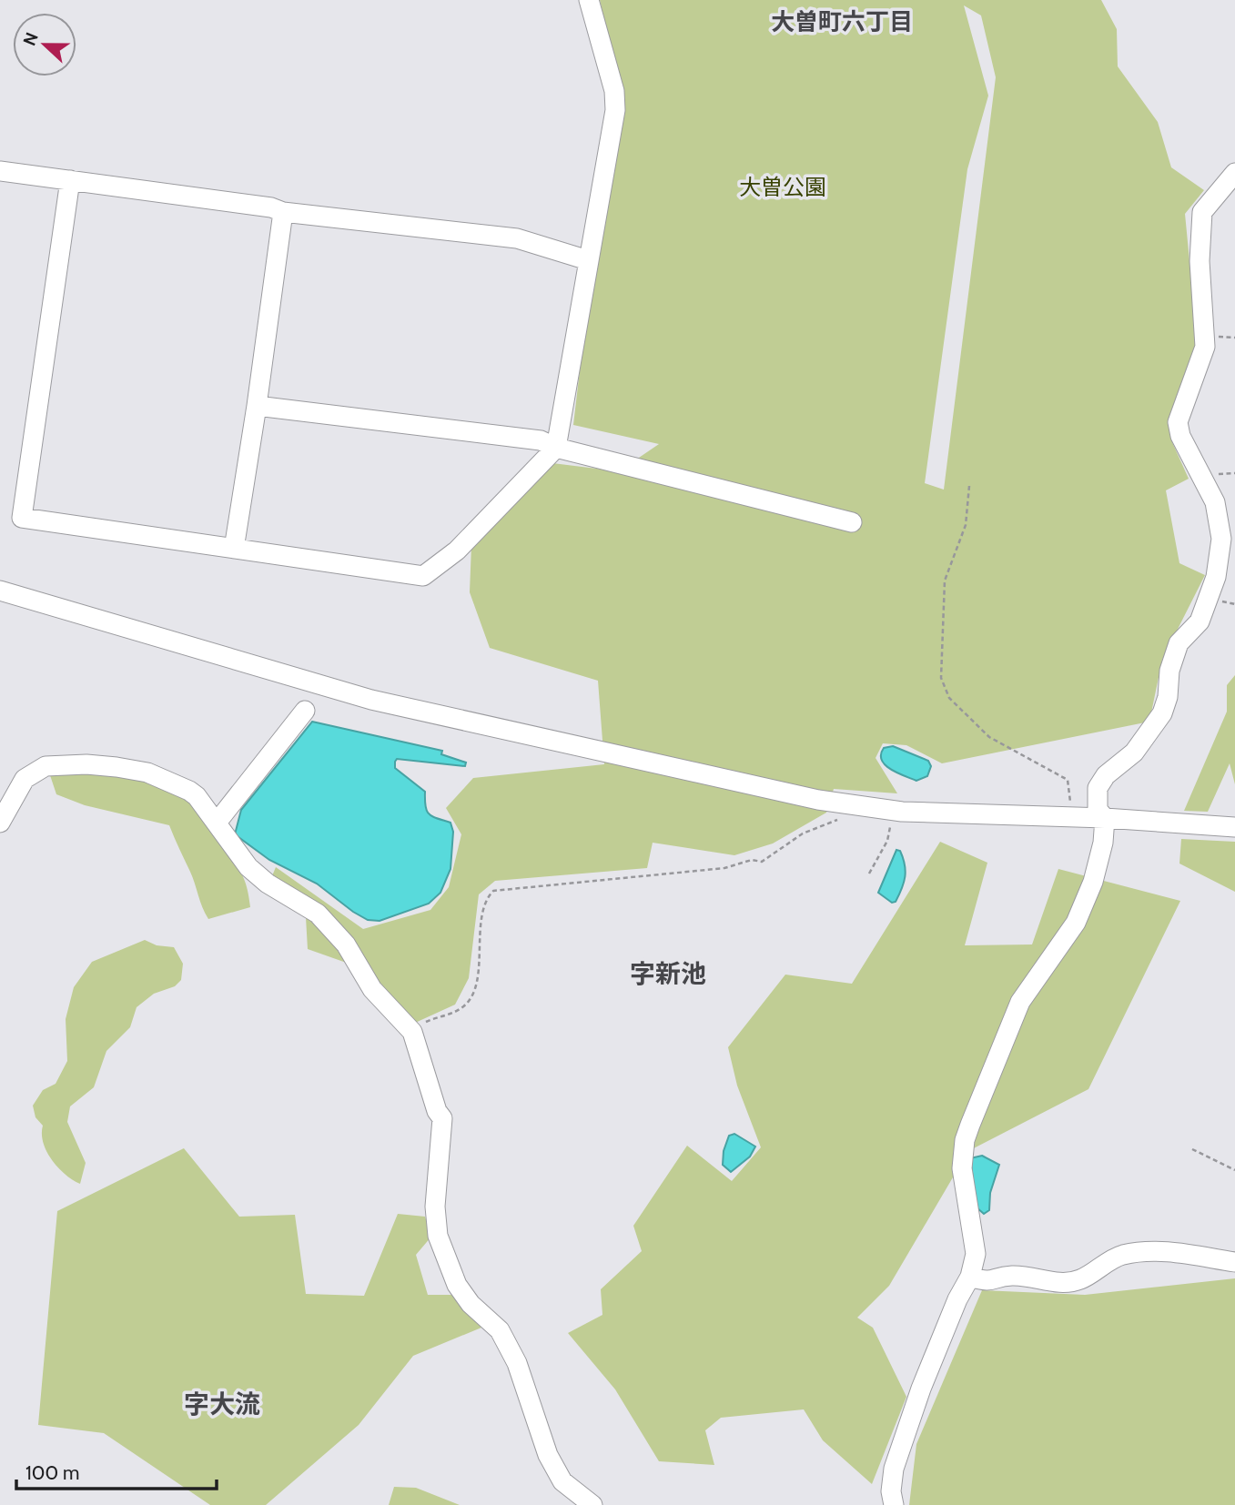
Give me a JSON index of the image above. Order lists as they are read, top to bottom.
{
  "districts": ["大曽町六丁目", "字新池", "字大流"],
  "parks": ["大曽公園"],
  "scale_bar": "100 m",
  "north": "left"
}
